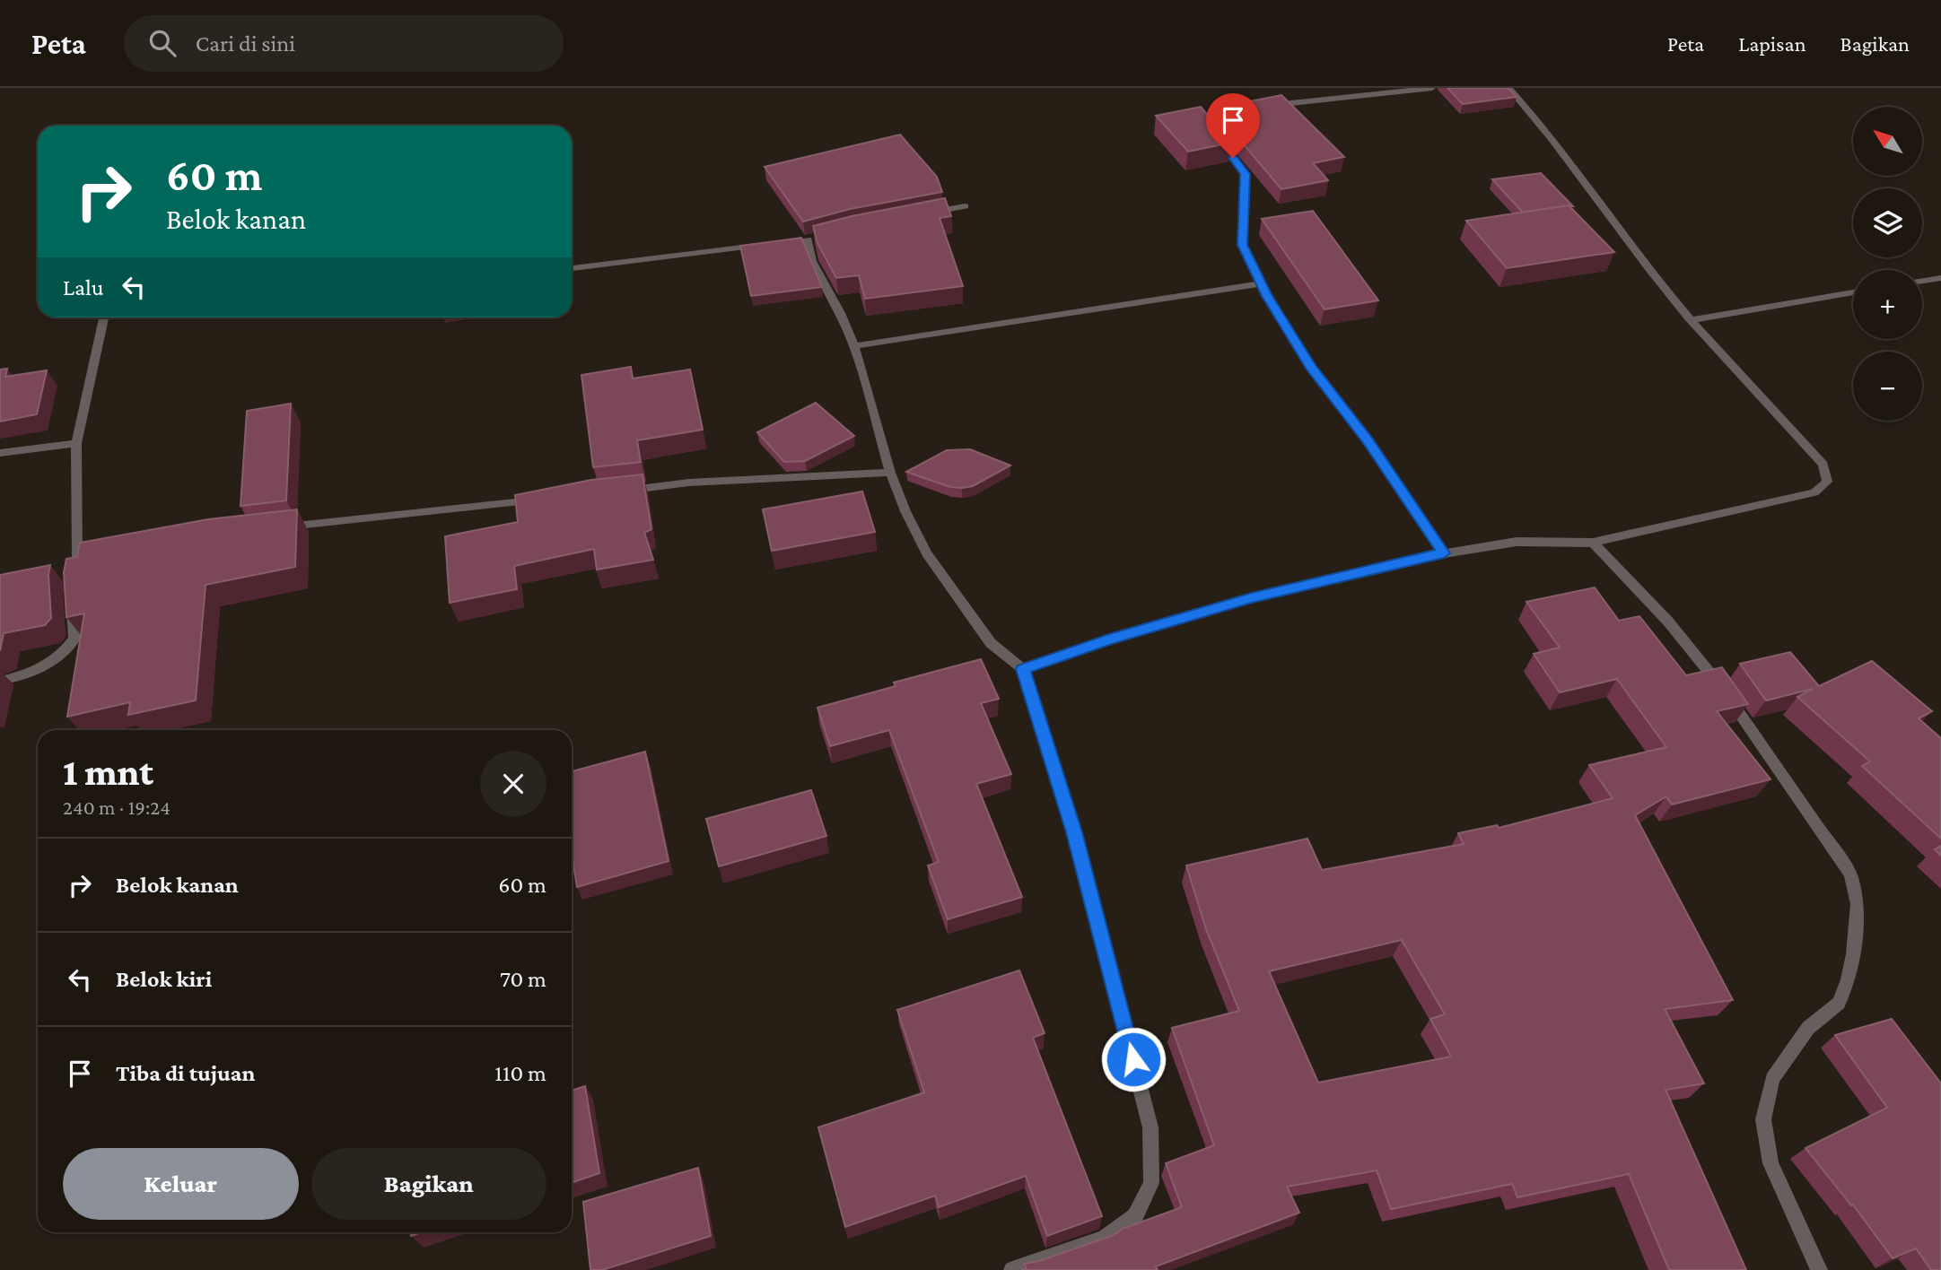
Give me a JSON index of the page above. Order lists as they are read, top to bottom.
{
  "north": "top left",
  "page": {
    "header": "Peta",
    "search": "Cari di sini",
    "nav": ["Peta", "Lapisan", "Bagikan"],
    "map_buttons": ["+", "−"],
    "turn": ["60 m", "Belok kanan"],
    "then": "Lalu",
    "heading": ["1 mnt", "240 m · 19:24"],
    "list": [
      {
        "name": "Belok kanan",
        "value": "60 m"
      },
      {
        "name": "Belok kiri",
        "value": "70 m"
      },
      {
        "name": "Tiba di tujuan",
        "value": "110 m"
      }
    ],
    "buttons": ["Keluar", "Bagikan"]
  }
}
